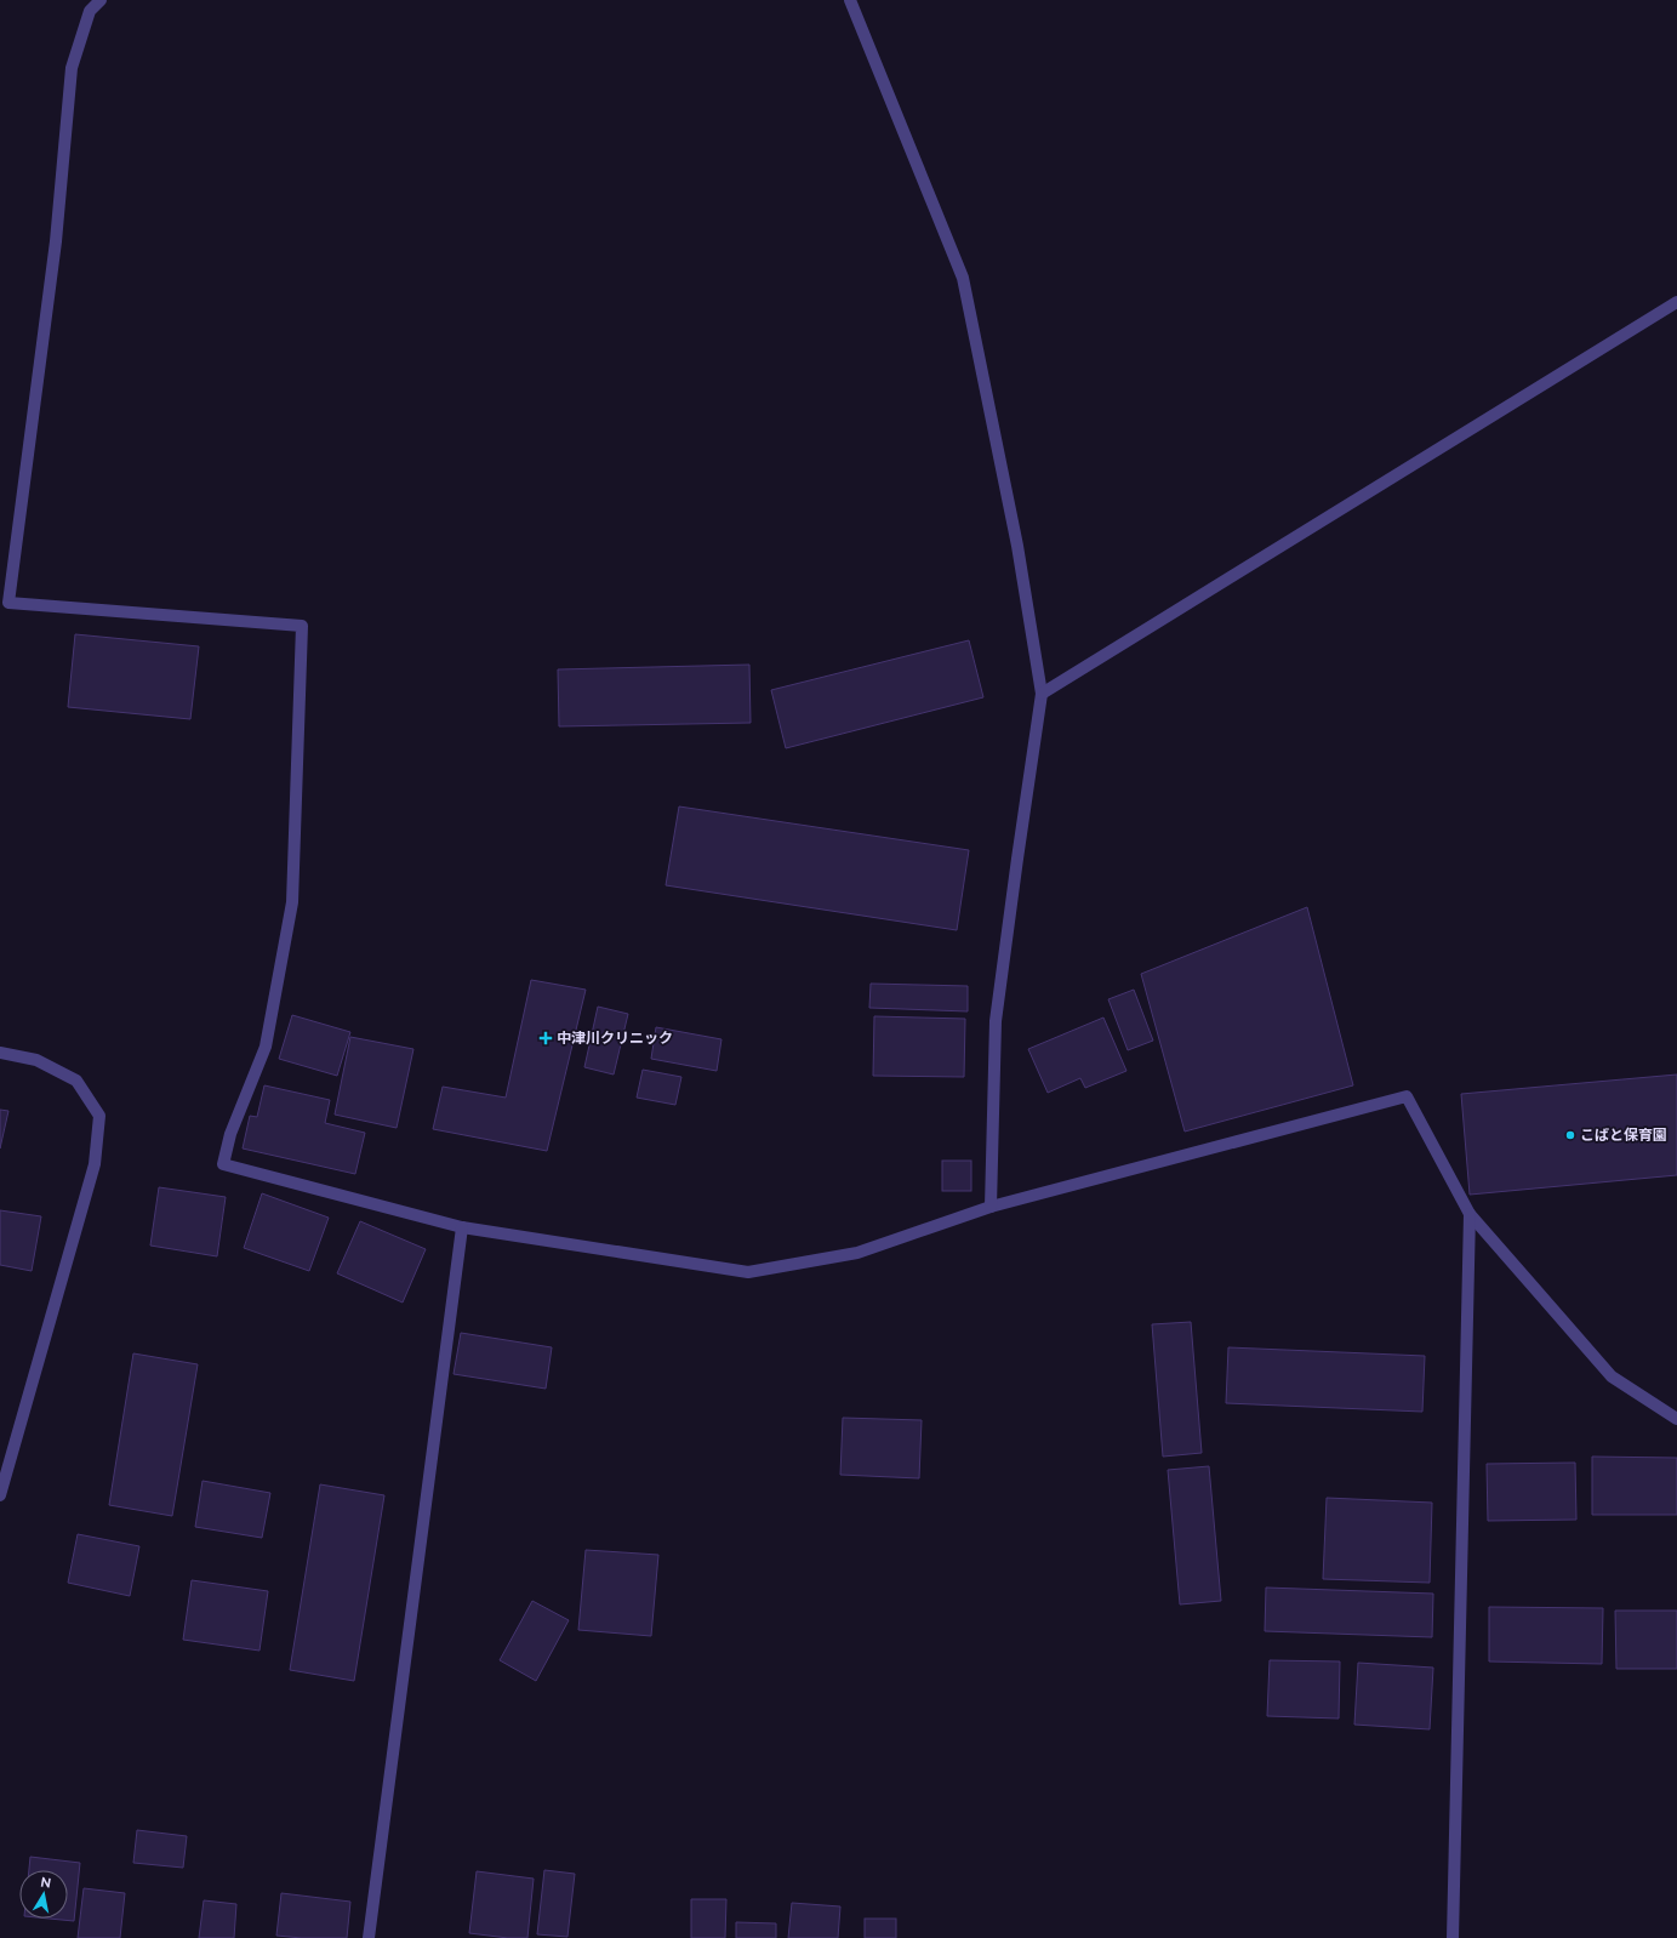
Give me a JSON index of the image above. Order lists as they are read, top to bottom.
{
  "places": {
    "health": ["中津川クリニック"],
    "other": ["こばと保育園"]
  },
  "north": "top"
}
